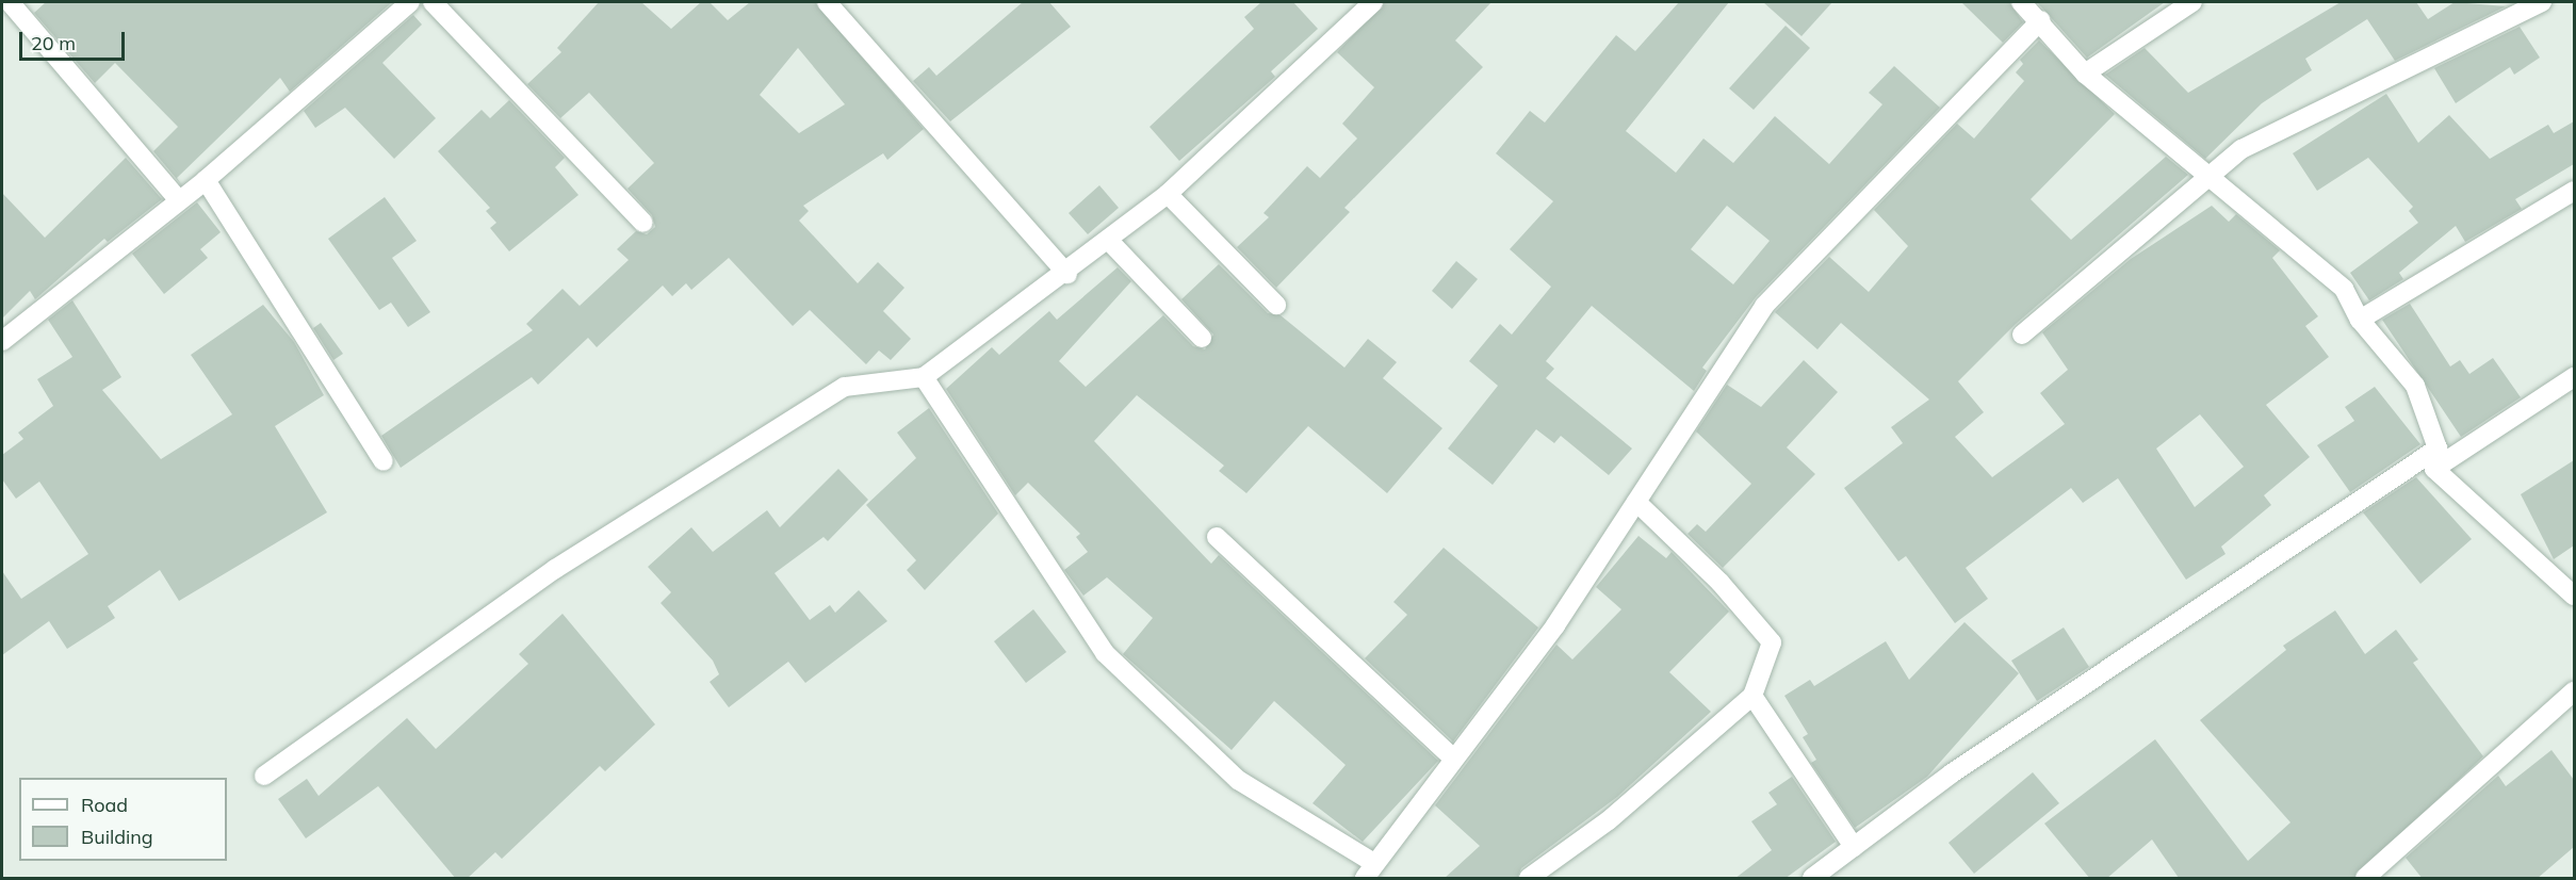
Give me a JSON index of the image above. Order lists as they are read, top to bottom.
{
  "legend": ["Road", "Building"],
  "scale_bar": "20 m"
}
